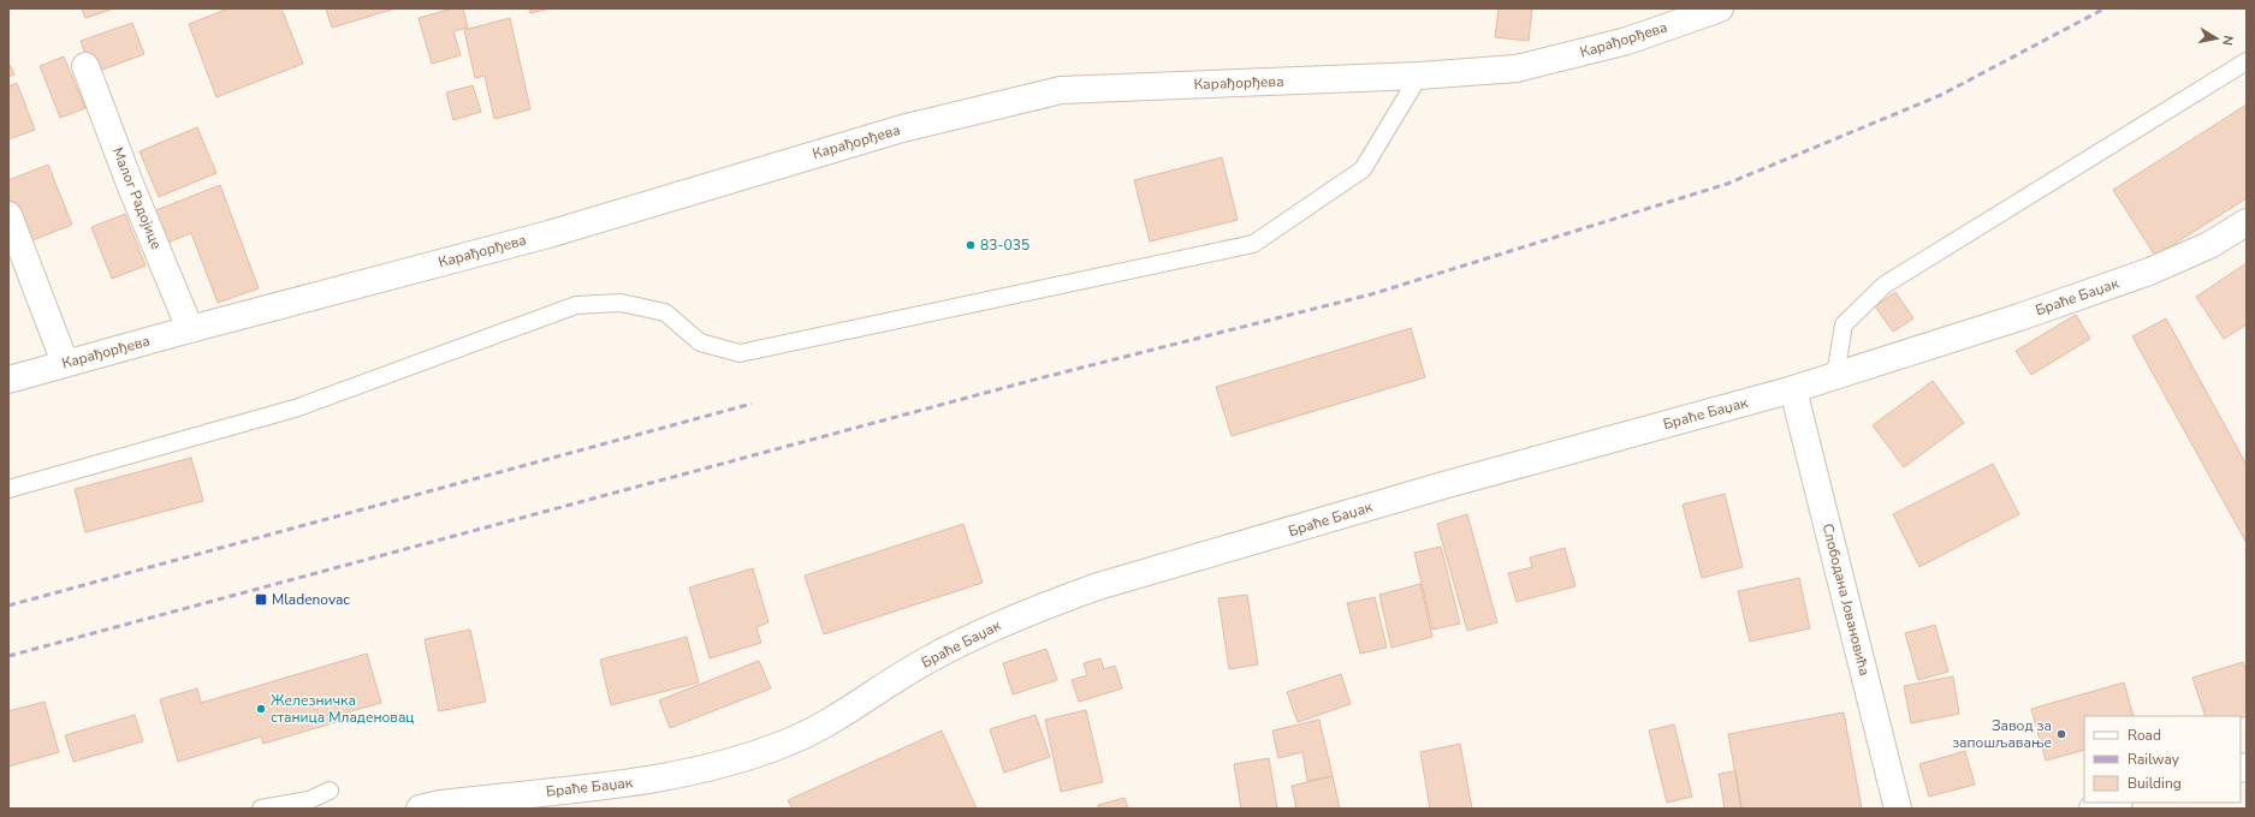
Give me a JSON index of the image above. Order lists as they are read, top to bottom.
{
  "streets": {
    "street": [
      "Карађорђева",
      "Малог Радојице",
      "Браће Баџак",
      "Слободана Јовановића"
    ]
  },
  "crossings": [
    ["Карађорђева", "Малог Радојице"],
    ["Браће Баџак", "Слободана Јовановића"]
  ],
  "places": {
    "other": ["83-035", "Железничка станица Младеновац", "Завод за запошљавање"],
    "transit": ["Mladenovac"]
  },
  "legend": ["Road", "Railway", "Building"],
  "north": "right"
}
